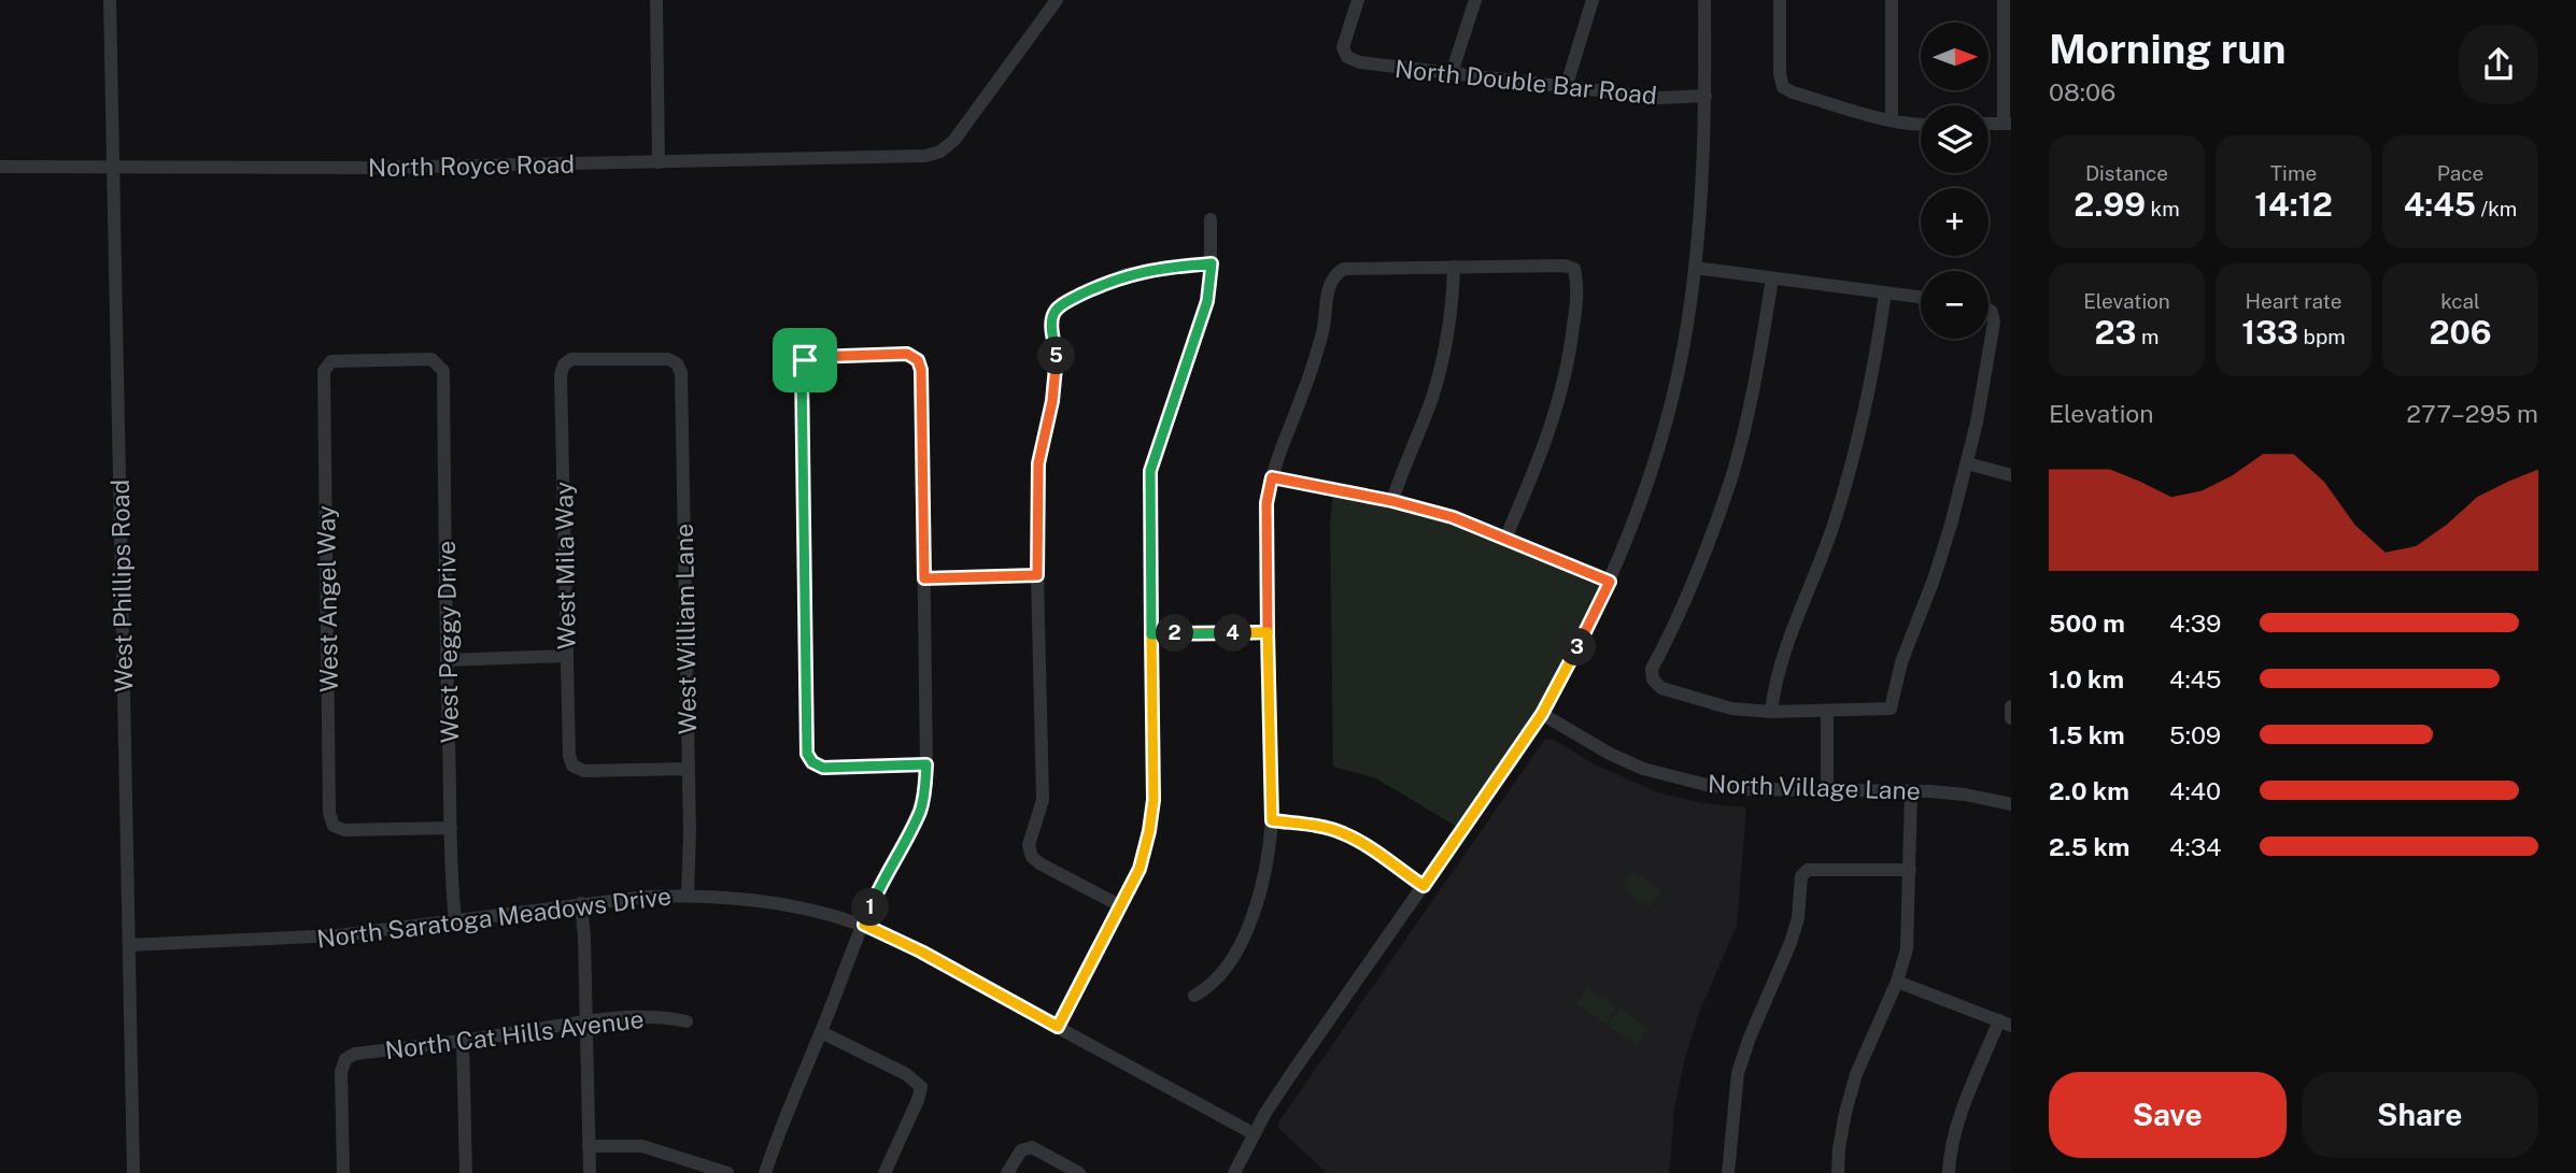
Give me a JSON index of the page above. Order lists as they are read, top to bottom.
{
  "streets": {
    "street": [
      "North Double Bar Road",
      "North Royce Road",
      "West Mila Way",
      "West Phillips Road",
      "West Angel Way",
      "West William Lane",
      "West Peggy Drive",
      "North Village Lane",
      "North Saratoga Meadows Drive",
      "North Cat Hills Avenue"
    ]
  },
  "crossings": [
    ["North Royce Road", "West Phillips Road"],
    ["West Mila Way", "West William Lane"],
    ["West Phillips Road", "North Saratoga Meadows Drive"],
    ["West Angel Way", "West Peggy Drive"],
    ["West William Lane", "North Saratoga Meadows Drive"],
    ["West Peggy Drive", "North Saratoga Meadows Drive"]
  ],
  "north": "right",
  "page": {
    "heading": ["Morning run", "08:06"],
    "map_buttons": ["+", "−"],
    "stats": [
      ["Distance", "2.99 km"],
      ["Time", "14:12"],
      ["Pace", "4:45 /km"],
      ["Elevation", "23 m"],
      ["Heart rate", "133 bpm"],
      ["kcal", "206"]
    ],
    "pins": [
      "5",
      "2",
      "4",
      "3",
      "1"
    ],
    "chart": ["Elevation", "277–295 m"],
    "list": [
      {
        "name": "500 m",
        "note": "4:39"
      },
      {
        "name": "1.0 km",
        "note": "4:45"
      },
      {
        "name": "1.5 km",
        "note": "5:09"
      },
      {
        "name": "2.0 km",
        "note": "4:40"
      },
      {
        "name": "2.5 km",
        "note": "4:34"
      }
    ],
    "buttons": ["Save", "Share"]
  }
}
